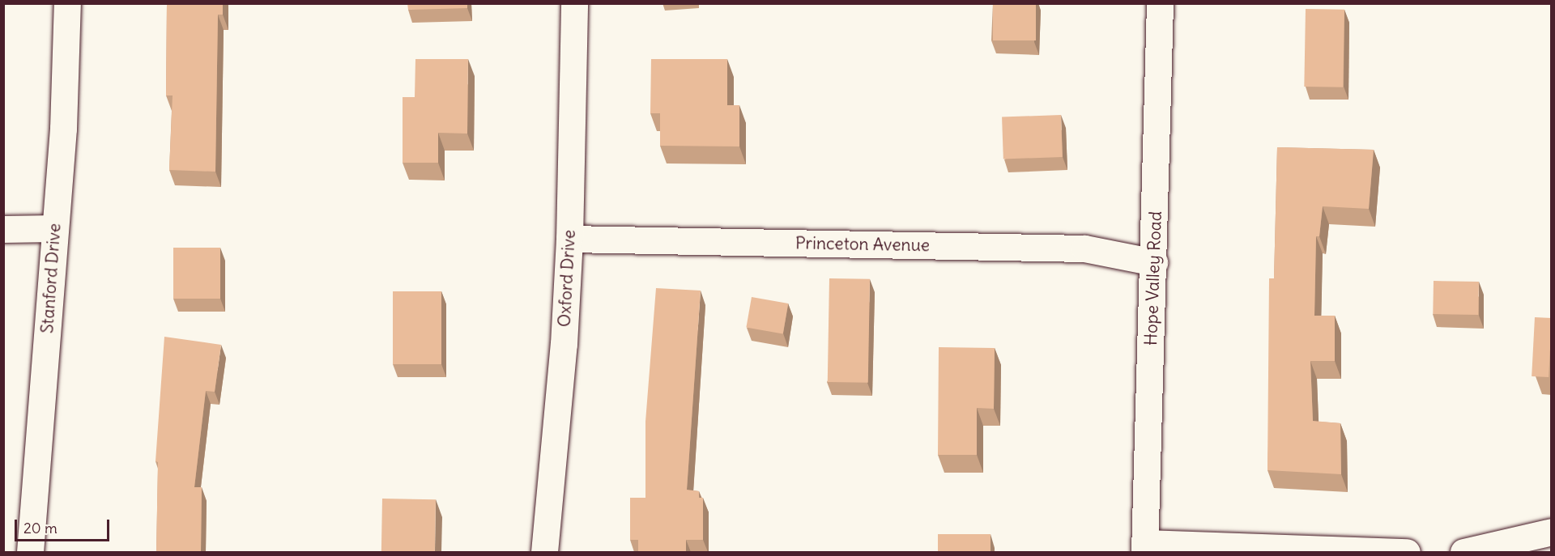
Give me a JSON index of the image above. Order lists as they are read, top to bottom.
{
  "streets": {
    "street": [
      "Princeton Avenue",
      "Stanford Drive",
      "Oxford Drive",
      "Hope Valley Road"
    ]
  },
  "crossings": [
    ["Princeton Avenue", "Oxford Drive"],
    ["Princeton Avenue", "Hope Valley Road"]
  ],
  "scale_bar": "20 m"
}
